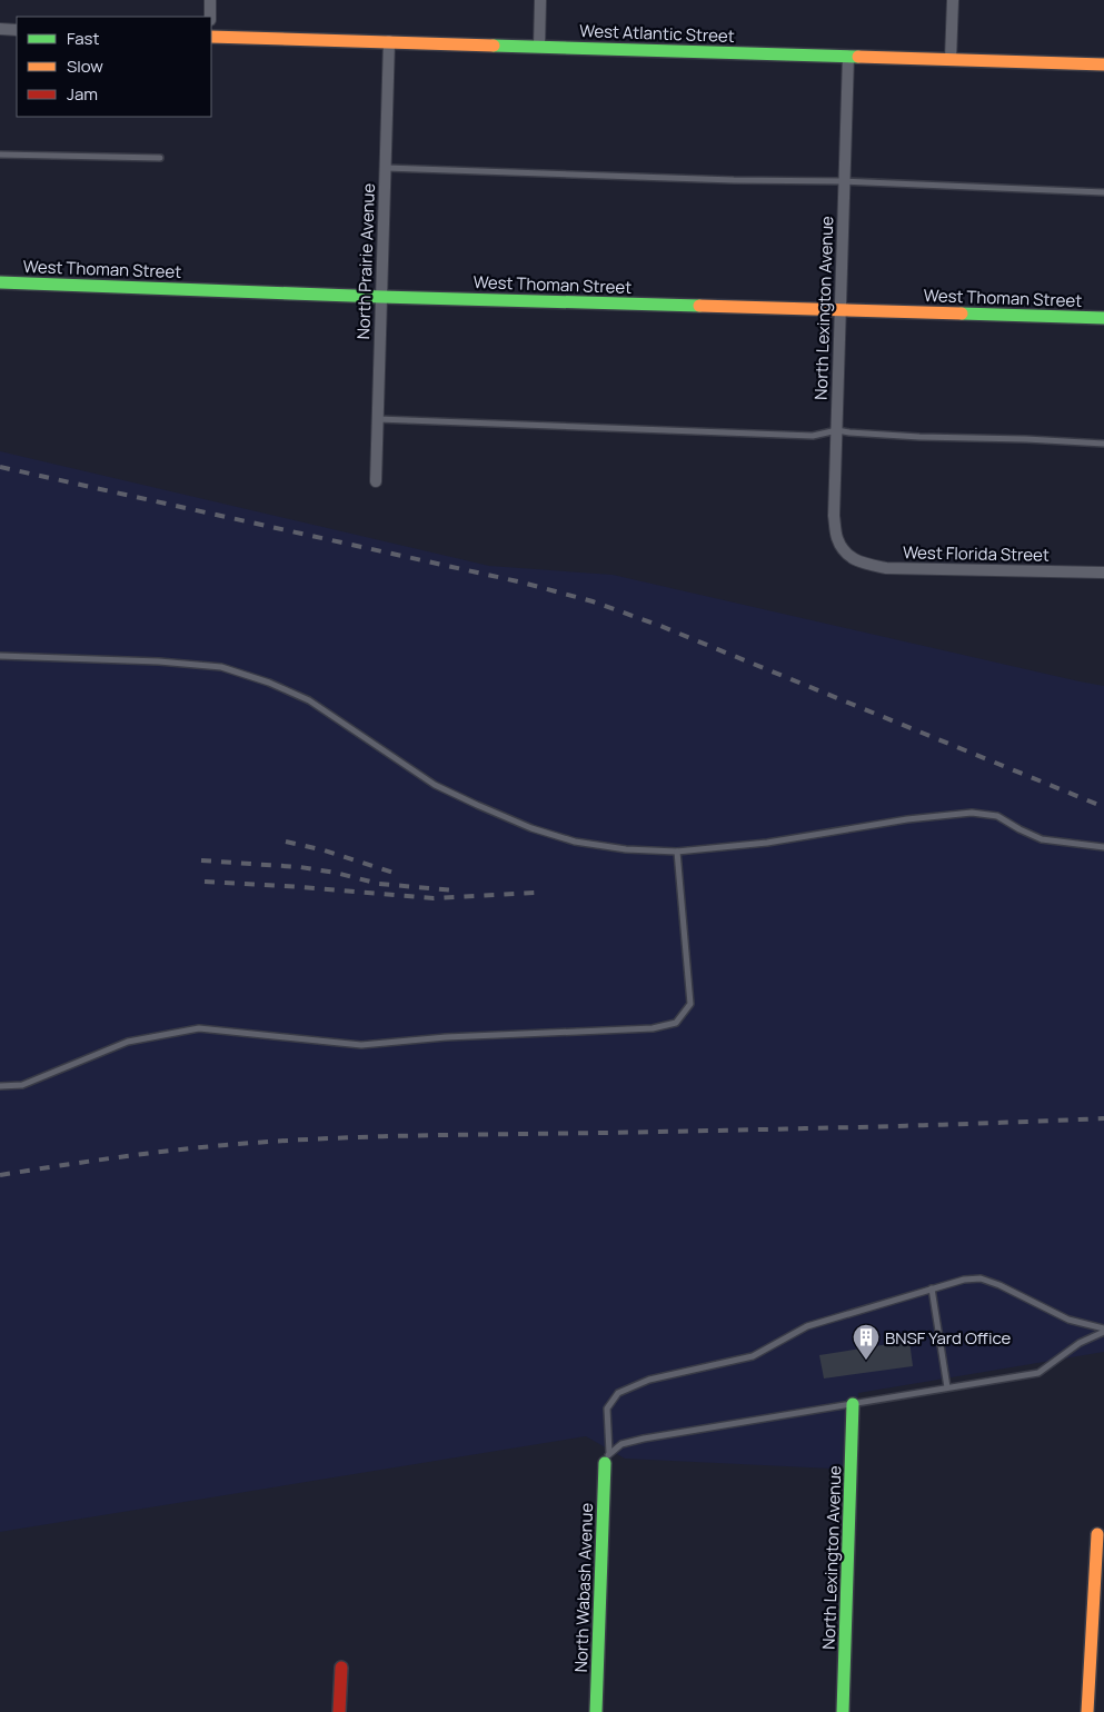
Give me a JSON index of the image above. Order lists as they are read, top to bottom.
{
  "streets": {
    "street": [
      "West Atlantic Street",
      "North Prairie Avenue",
      "West Thoman Street",
      "North Lexington Avenue",
      "West Florida Street",
      "North Wabash Avenue"
    ]
  },
  "crossings": [
    ["West Atlantic Street", "North Prairie Avenue"],
    ["West Atlantic Street", "North Lexington Avenue"],
    ["North Prairie Avenue", "West Thoman Street"],
    ["West Thoman Street", "North Lexington Avenue"],
    ["North Lexington Avenue", "West Florida Street"]
  ],
  "places": {
    "building": ["BNSF Yard Office"]
  },
  "legend": ["Fast", "Slow", "Jam"]
}
